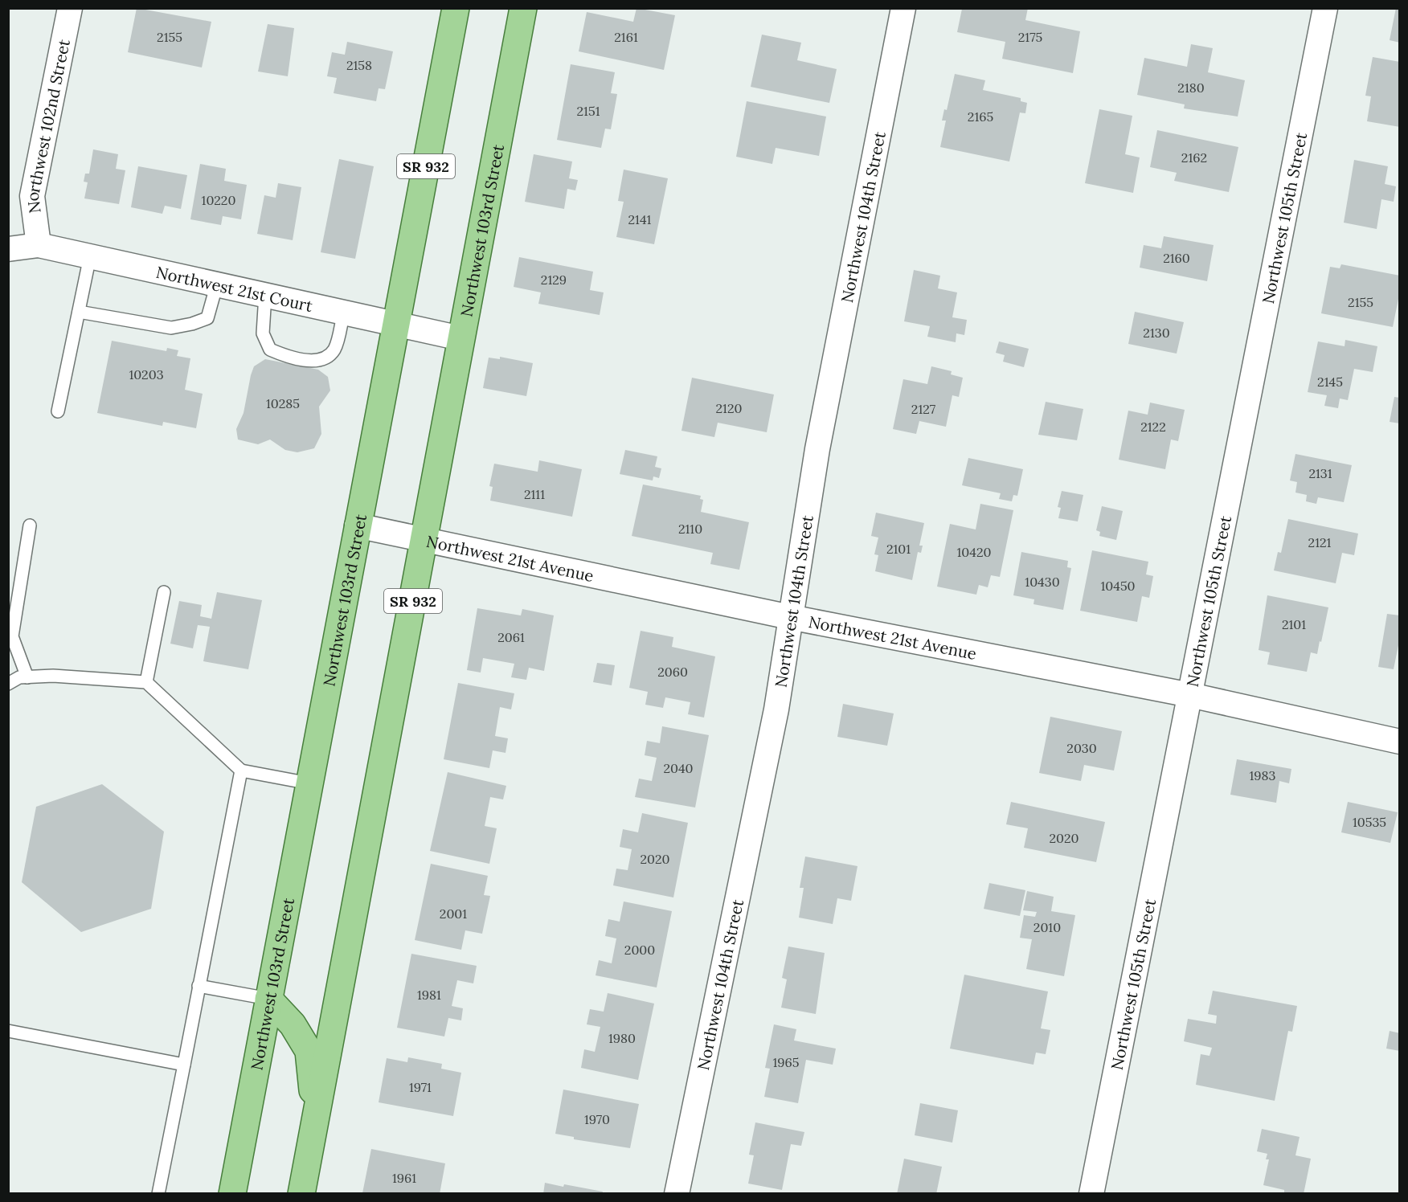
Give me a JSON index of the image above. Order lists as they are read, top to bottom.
{
  "streets": {
    "main road": ["SR 932", "Northwest 103rd Street"],
    "street": [
      "Northwest 102nd Street",
      "Northwest 104th Street",
      "Northwest 105th Street",
      "Northwest 21st Court",
      "Northwest 21st Avenue"
    ]
  },
  "crossings": [
    ["Northwest 102nd Street", "Northwest 21st Court"],
    ["Northwest 104th Street", "Northwest 21st Avenue"],
    ["Northwest 105th Street", "Northwest 21st Avenue"],
    ["Northwest 103rd Street", "Northwest 21st Court"],
    ["Northwest 103rd Street", "Northwest 21st Avenue"]
  ],
  "house_numbers": [
    "2155",
    "2161",
    "2175",
    "2158",
    "2180",
    "2151",
    "2165",
    "2162",
    "10220",
    "2141",
    "2160",
    "2129",
    "2155",
    "2130",
    "10203",
    "2145",
    "10285",
    "2120",
    "2127",
    "2122",
    "2131",
    "2111",
    "2110",
    "2121",
    "2101",
    "10420",
    "10430",
    "10450",
    "2101",
    "2061",
    "2060",
    "2030",
    "2040",
    "1983",
    "10535",
    "2020",
    "2020",
    "2001",
    "2010",
    "2000",
    "1981",
    "1980",
    "1965",
    "1971",
    "1970",
    "1961"
  ]
}
